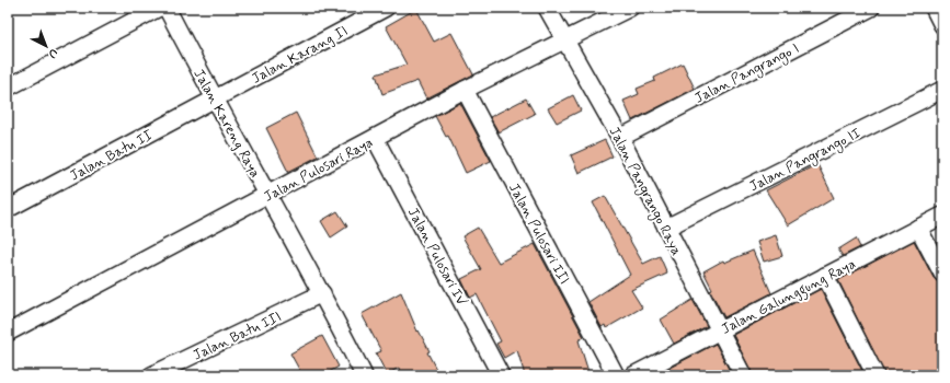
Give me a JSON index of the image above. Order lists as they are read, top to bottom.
{
  "streets": {
    "street": [
      "Jalan Karang II",
      "Jalan Pangrango I",
      "Jalan Kareng Raya",
      "Jalan Batu II",
      "Jalan Pangrango II",
      "Jalan Pulosari Raya",
      "Jalan Pangrango Raya",
      "Jalan Pulosari III",
      "Jalan Pulosari IV",
      "Jalan Galunggung Raya",
      "Jalan Batu III"
    ]
  },
  "crossings": [
    ["Jalan Karang II", "Jalan Kareng Raya"],
    ["Jalan Karang II", "Jalan Batu II"],
    ["Jalan Pangrango I", "Jalan Pangrango Raya"],
    ["Jalan Kareng Raya", "Jalan Batu II"],
    ["Jalan Kareng Raya", "Jalan Pulosari Raya"],
    ["Jalan Kareng Raya", "Jalan Batu III"],
    ["Jalan Pangrango II", "Jalan Pangrango Raya"],
    ["Jalan Pulosari Raya", "Jalan Pangrango Raya"],
    ["Jalan Pulosari Raya", "Jalan Pulosari III"],
    ["Jalan Pulosari Raya", "Jalan Pulosari IV"],
    ["Jalan Pangrango Raya", "Jalan Galunggung Raya"]
  ],
  "north": "bottom right"
}
